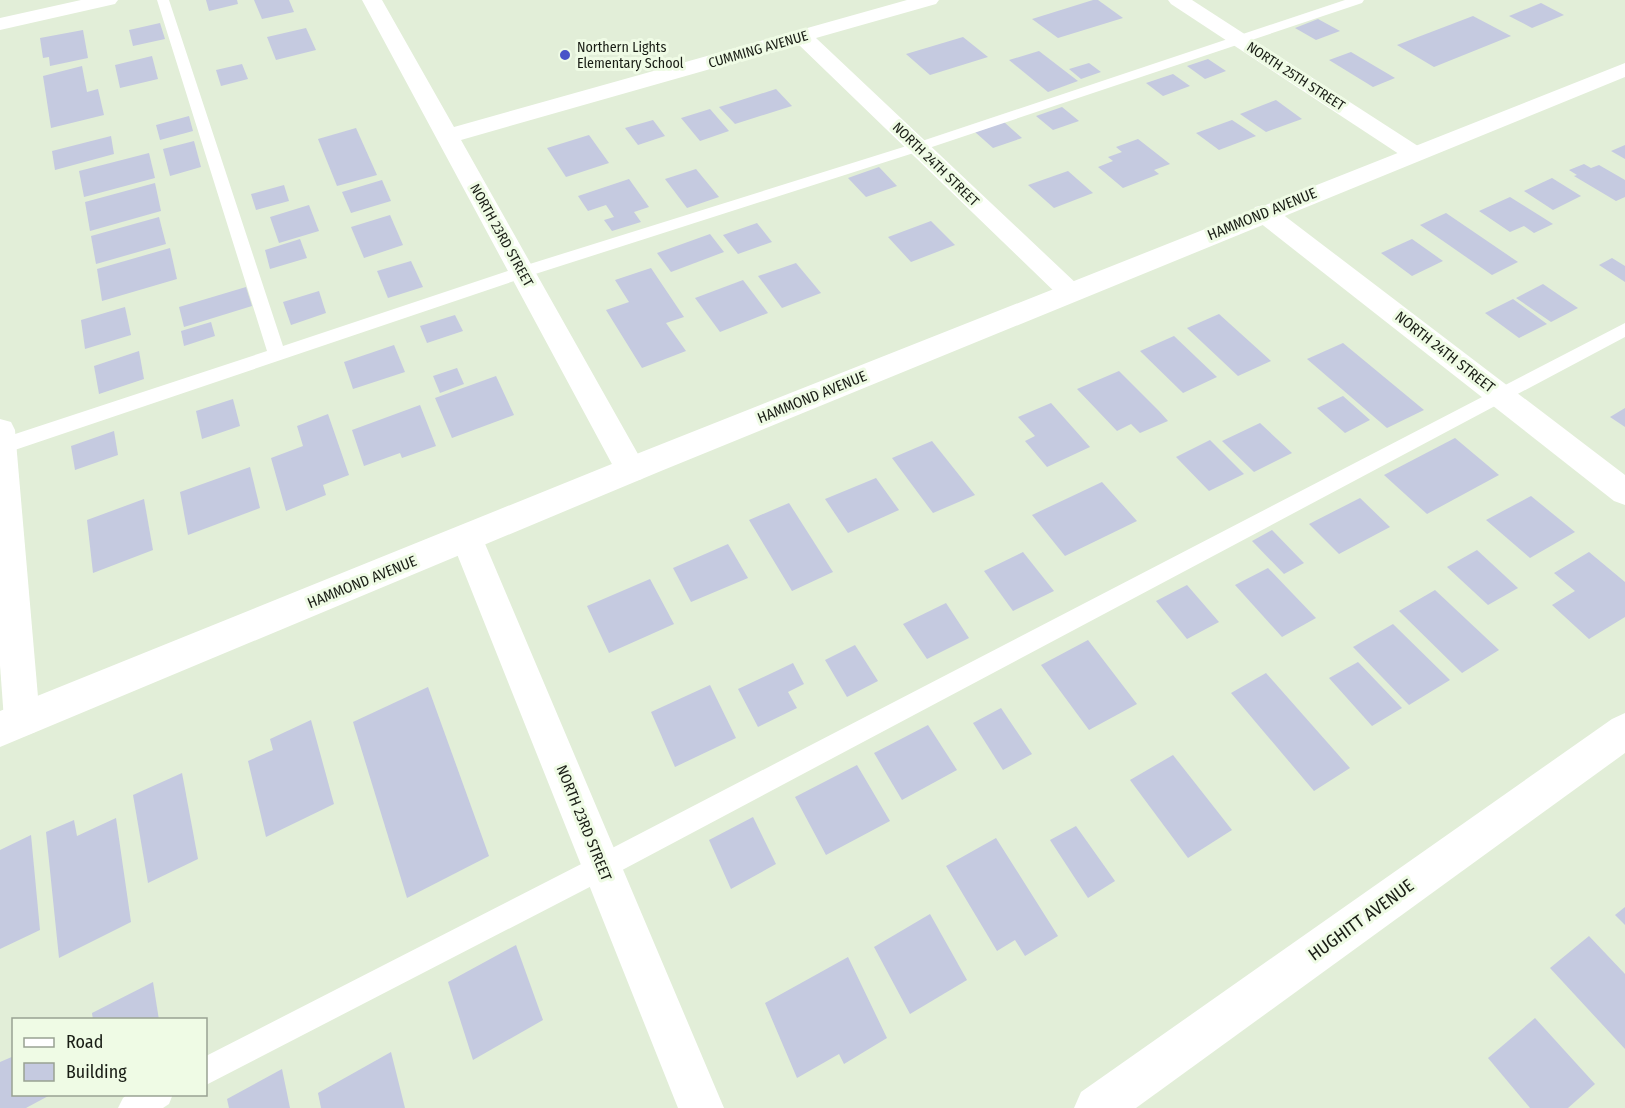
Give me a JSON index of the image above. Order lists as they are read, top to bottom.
{
  "streets": {
    "street": [
      "CUMMING AVENUE",
      "NORTH 25TH STREET",
      "NORTH 24TH STREET",
      "HAMMOND AVENUE",
      "NORTH 23RD STREET",
      "HUGHITT AVENUE"
    ]
  },
  "crossings": [
    ["CUMMING AVENUE", "NORTH 24TH STREET"],
    ["CUMMING AVENUE", "NORTH 23RD STREET"],
    ["NORTH 25TH STREET", "HAMMOND AVENUE"],
    ["NORTH 24TH STREET", "HAMMOND AVENUE"],
    ["HAMMOND AVENUE", "NORTH 23RD STREET"]
  ],
  "places": ["Northern Lights Elementary School"],
  "legend": ["Road", "Building"]
}
